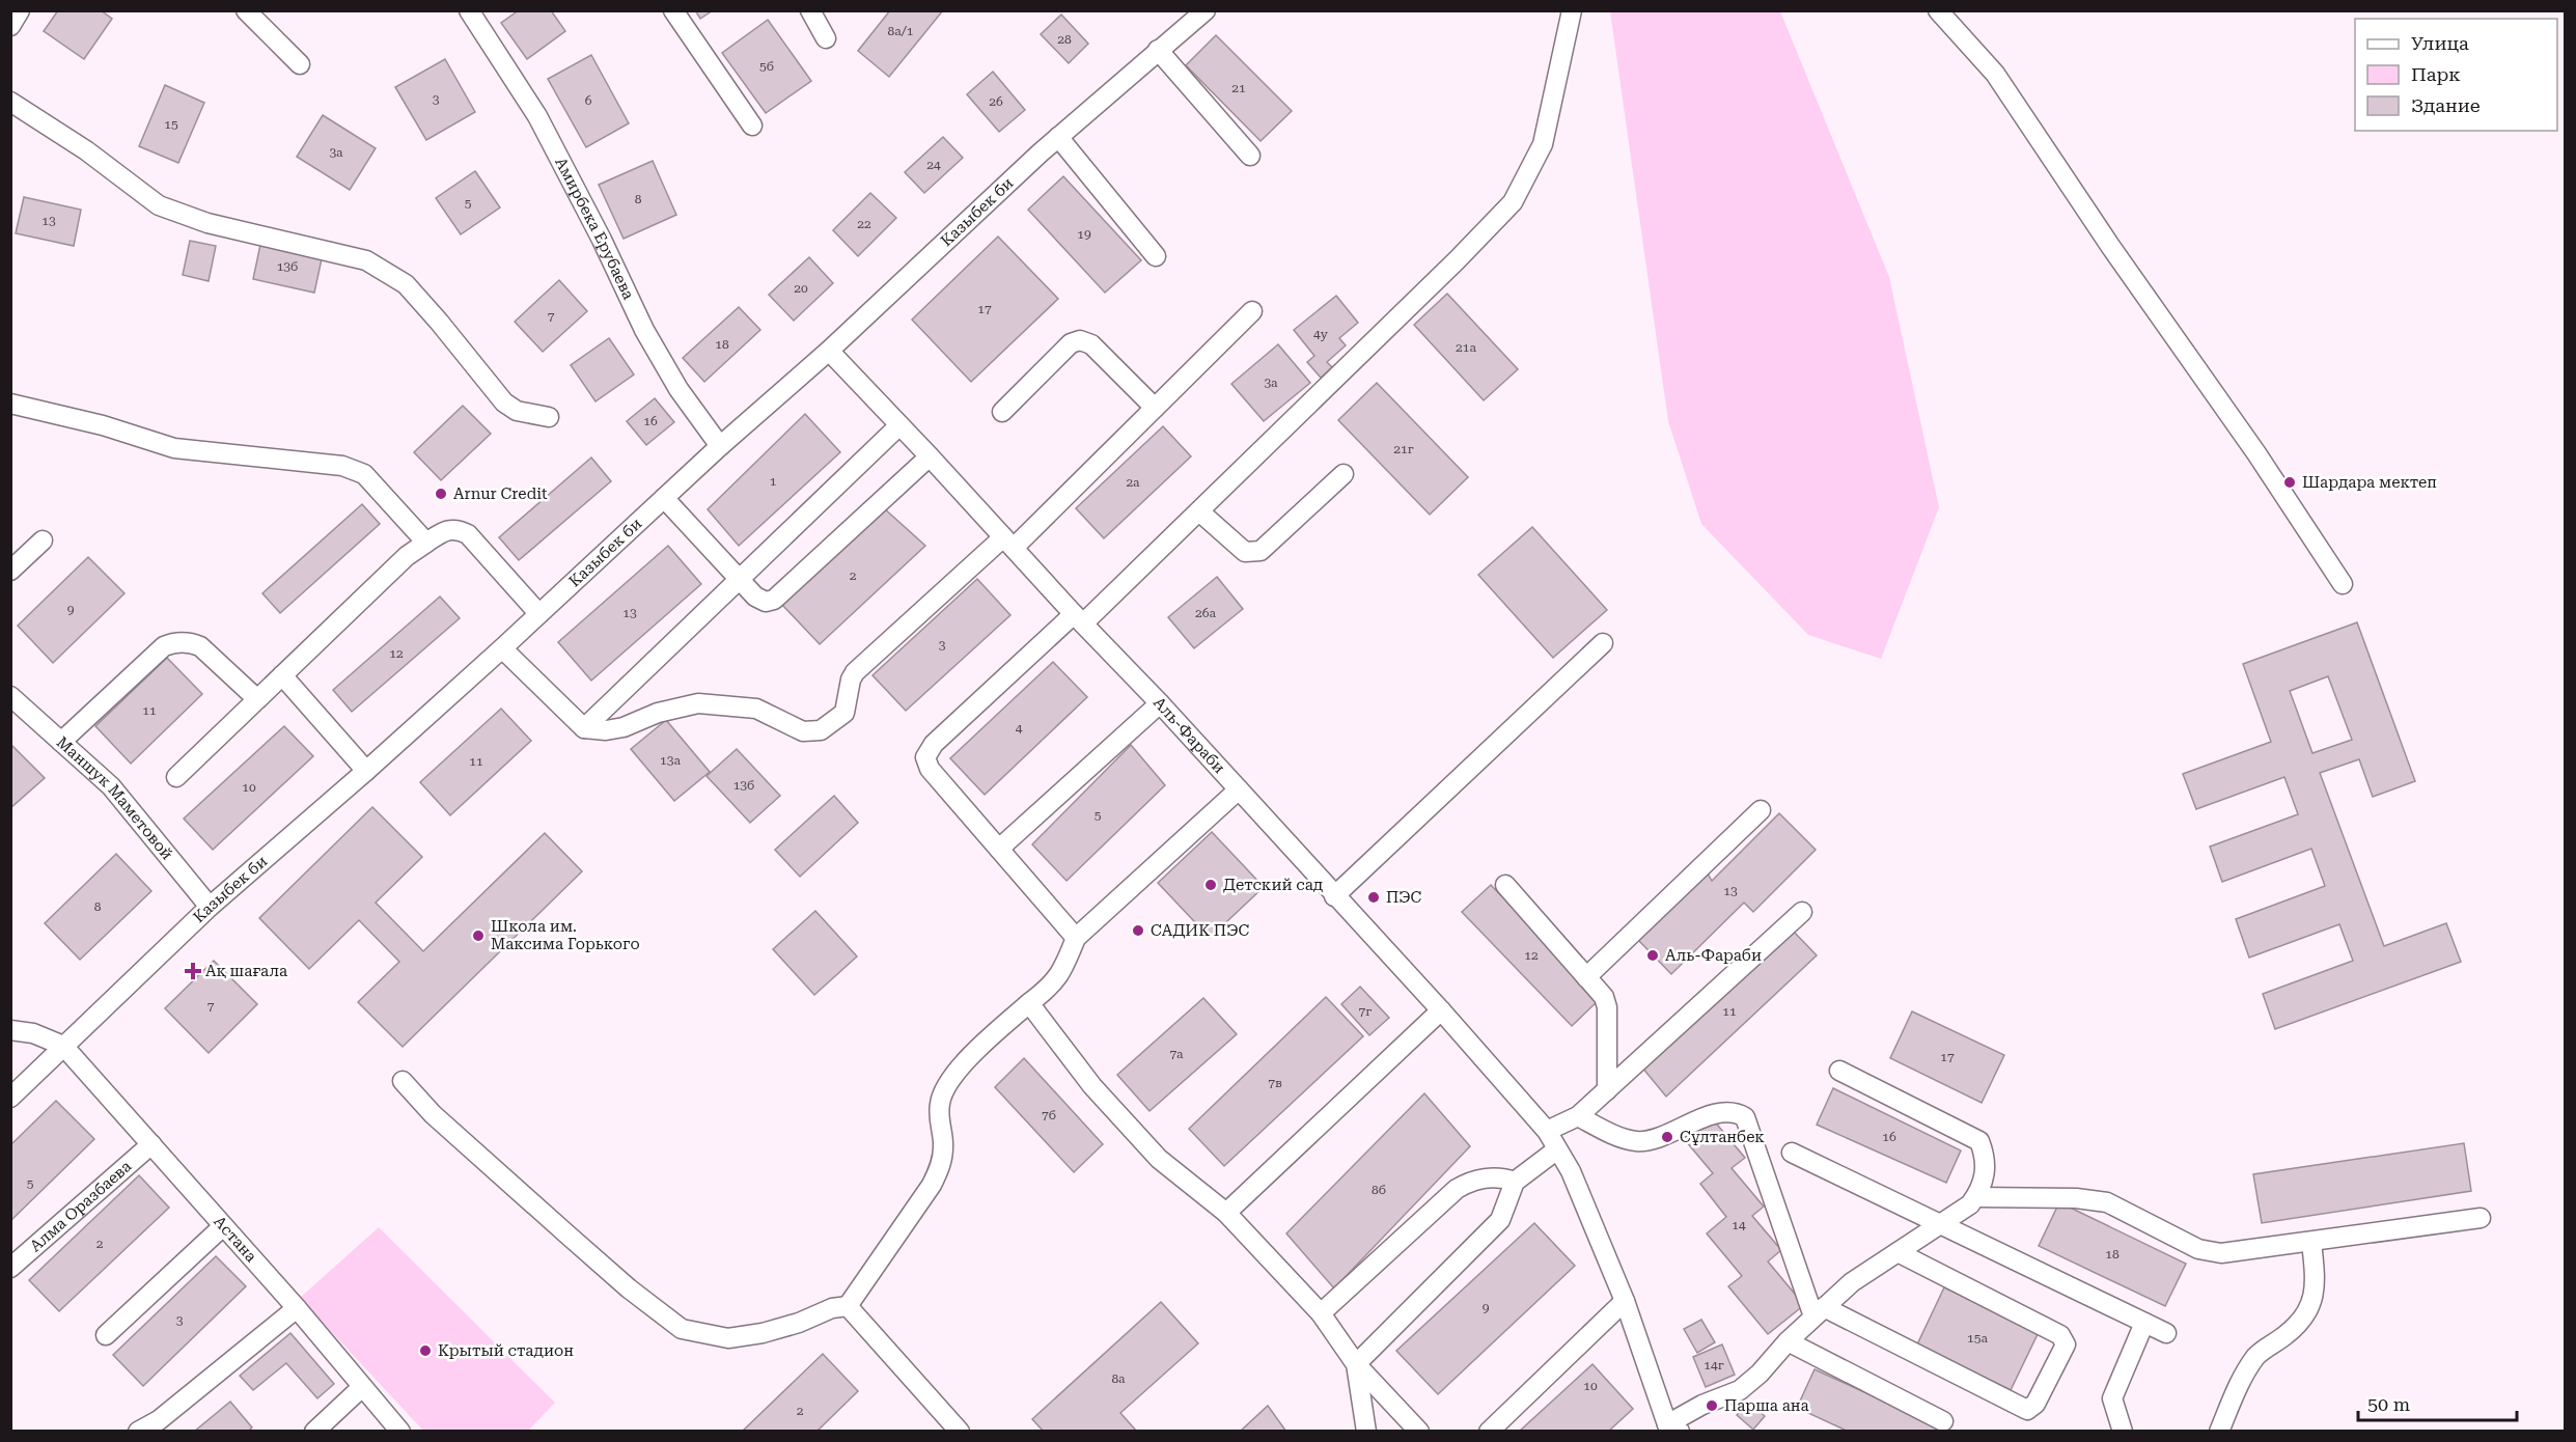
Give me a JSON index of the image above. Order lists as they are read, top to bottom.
{
  "streets": {
    "street": [
      "Казыбек би",
      "Амирбека Ерубаева",
      "Аль-Фараби",
      "Маншук Маметовой",
      "Алма Оразбаева",
      "Астана"
    ]
  },
  "crossings": [
    ["Казыбек би", "Амирбека Ерубаева"],
    ["Казыбек би", "Аль-Фараби"],
    ["Казыбек би", "Маншук Маметовой"],
    ["Казыбек би", "Астана"],
    ["Алма Оразбаева", "Астана"]
  ],
  "places": {
    "other": [
      "Шардара мектеп",
      "Arnur Credit",
      "Детский сад",
      "ПЭС",
      "САДИК ПЭС",
      "Школа им. Максима Горького",
      "Аль-Фараби",
      "Сұлтанбек",
      "Крытый стадион",
      "Парша ана"
    ],
    "health": ["Ақ шағала"]
  },
  "house_numbers": [
    "8а/1",
    "28",
    "5б",
    "21",
    "3",
    "6",
    "26",
    "15",
    "3а",
    "24",
    "8",
    "5",
    "13",
    "22",
    "19",
    "13б",
    "20",
    "17",
    "7",
    "4у",
    "18",
    "21а",
    "3а",
    "16",
    "21г",
    "1",
    "2а",
    "2",
    "9",
    "13",
    "26а",
    "3",
    "12",
    "11",
    "4",
    "13а",
    "11",
    "13б",
    "10",
    "5",
    "13",
    "8",
    "12",
    "7",
    "7г",
    "11",
    "7а",
    "17",
    "7в",
    "7б",
    "16",
    "5",
    "8б",
    "14",
    "2",
    "18",
    "9",
    "3",
    "15а",
    "14г",
    "8а",
    "10",
    "2"
  ],
  "legend": ["Улица", "Парк", "Здание"],
  "scale_bar": "50 m"
}
